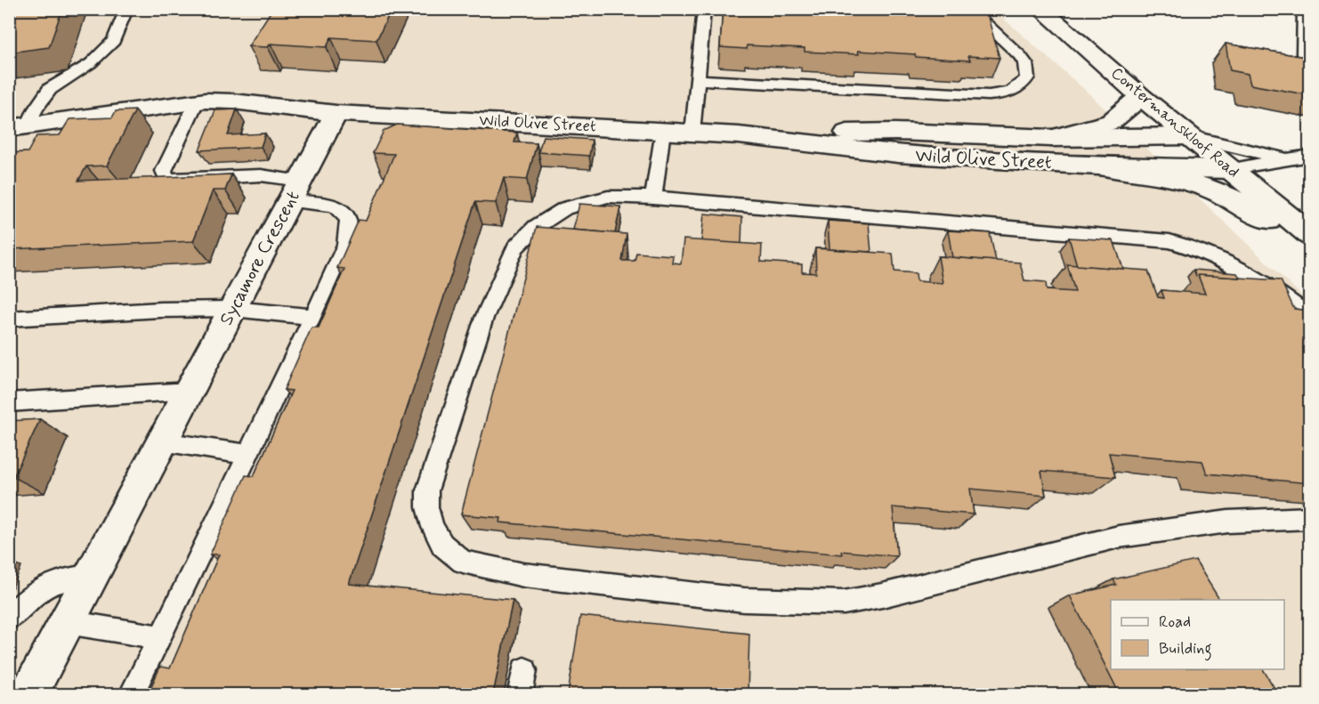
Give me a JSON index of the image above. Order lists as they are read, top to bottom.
{
  "streets": {
    "street": ["Contermanskloof Road", "Wild Olive Street", "Sycamore Crescent"]
  },
  "crossings": [
    ["Contermanskloof Road", "Wild Olive Street"],
    ["Wild Olive Street", "Sycamore Crescent"]
  ],
  "legend": ["Road", "Building"]
}
